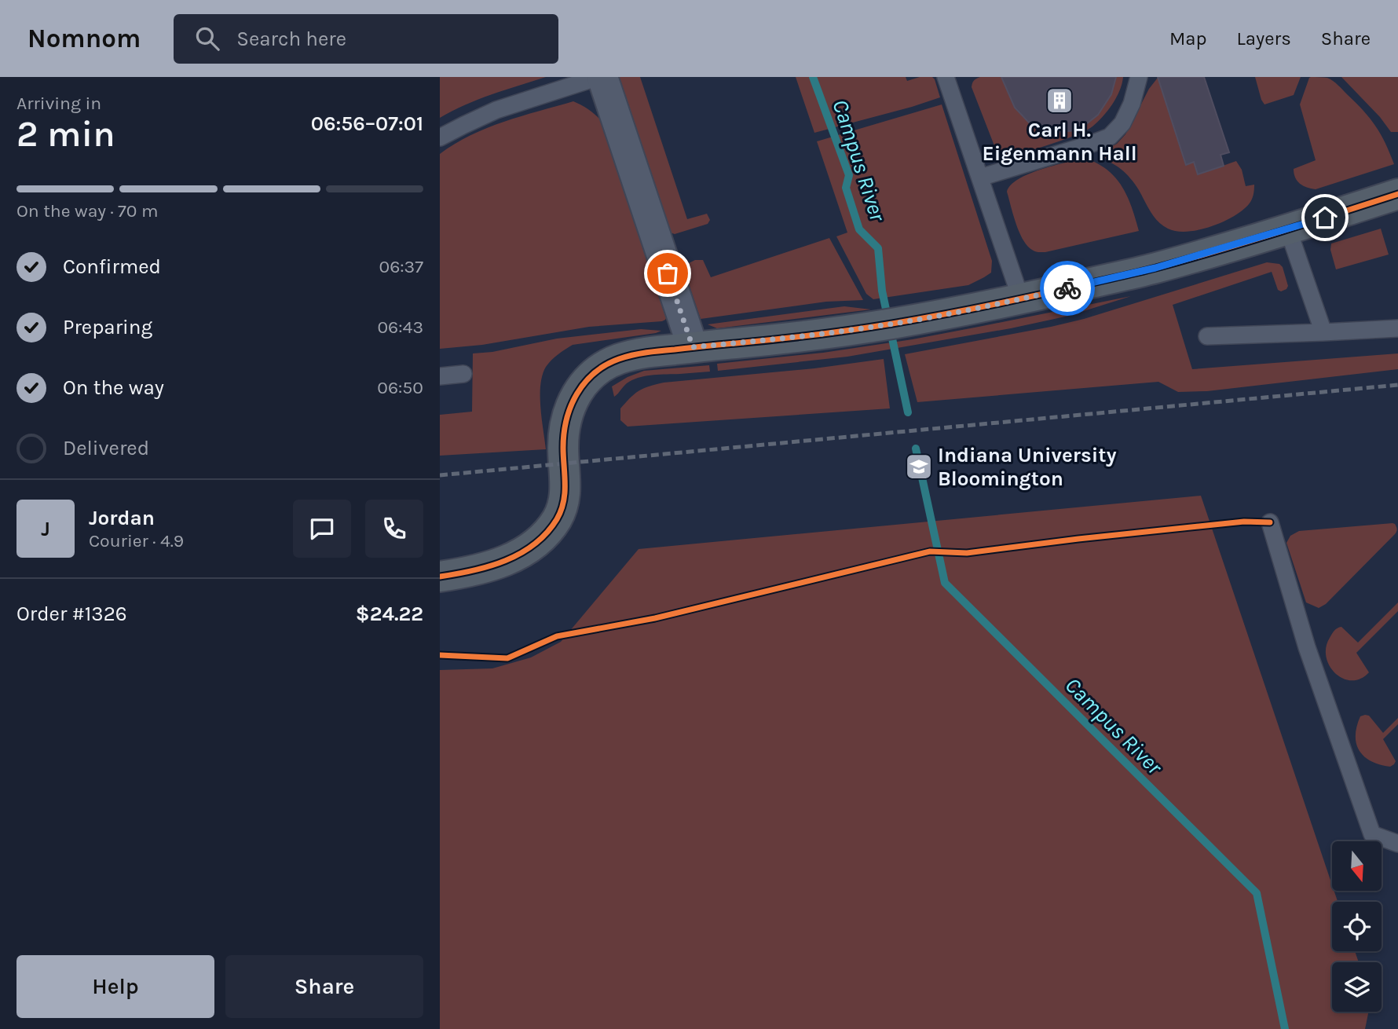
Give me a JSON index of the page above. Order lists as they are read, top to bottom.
{
  "water": ["Campus River"],
  "places": {
    "building": ["Carl H. Eigenmann Hall"],
    "school or university": ["Indiana University Bloomington"]
  },
  "north": "bottom",
  "page": {
    "header": "Nomnom",
    "search": "Search here",
    "nav": ["Map", "Layers", "Share"],
    "heading": ["2 min", "Arriving in", "06:56–07:01"],
    "panel": [
      "Jordan",
      "Courier · 4.9",
      "Order #1326",
      "$24.22"
    ],
    "bar": "On the way · 70 m",
    "list": [
      ["Confirmed", "06:37"],
      ["Preparing", "06:43"],
      ["On the way", "06:50"],
      "Delivered"
    ],
    "round": "J",
    "buttons": ["Help", "Share"]
  }
}
